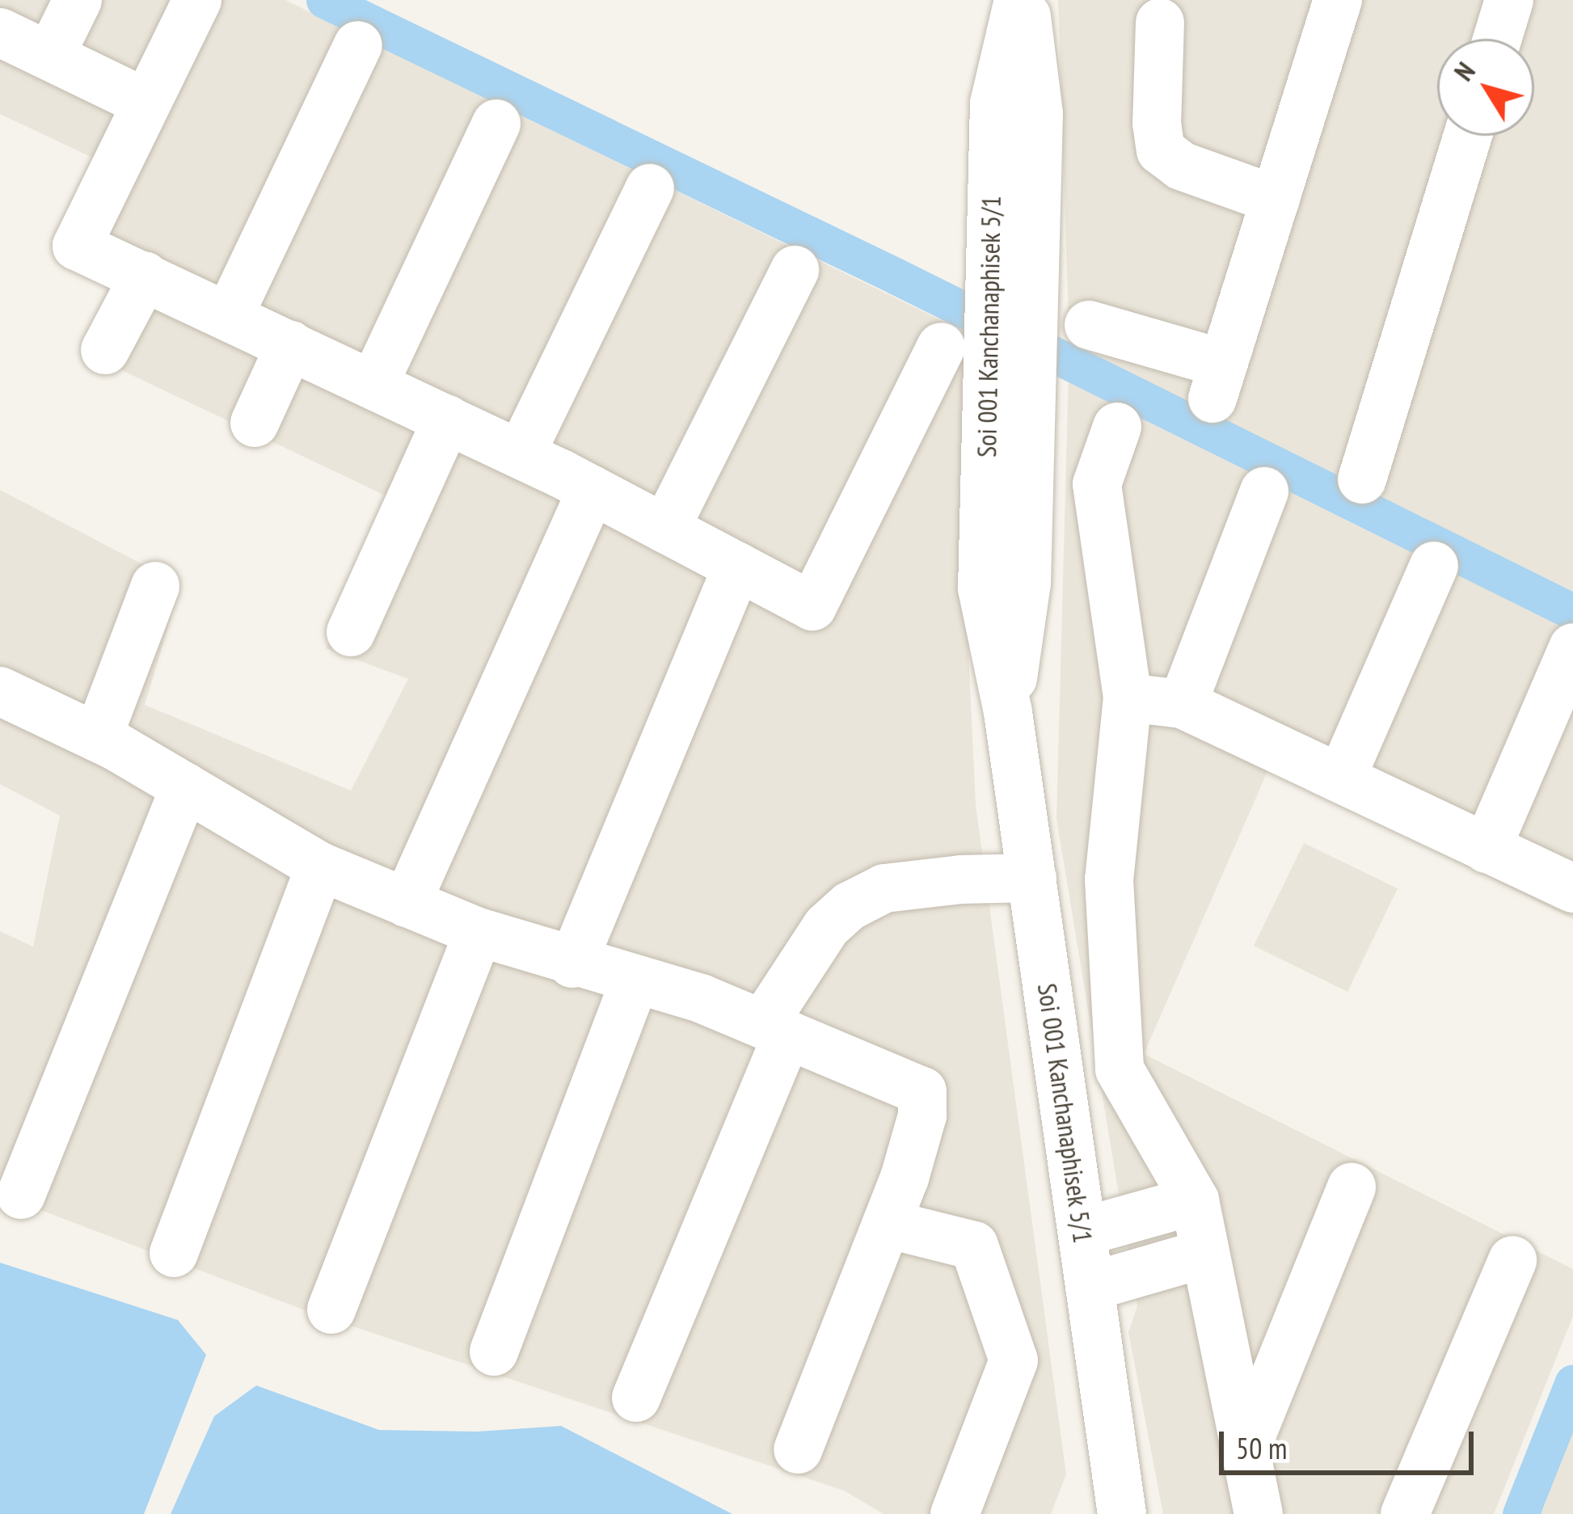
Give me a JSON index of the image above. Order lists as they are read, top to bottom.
{
  "streets": {
    "street": ["Soi 001 Kanchanaphisek 5/1"]
  },
  "scale_bar": "50 m",
  "north": "top left"
}
